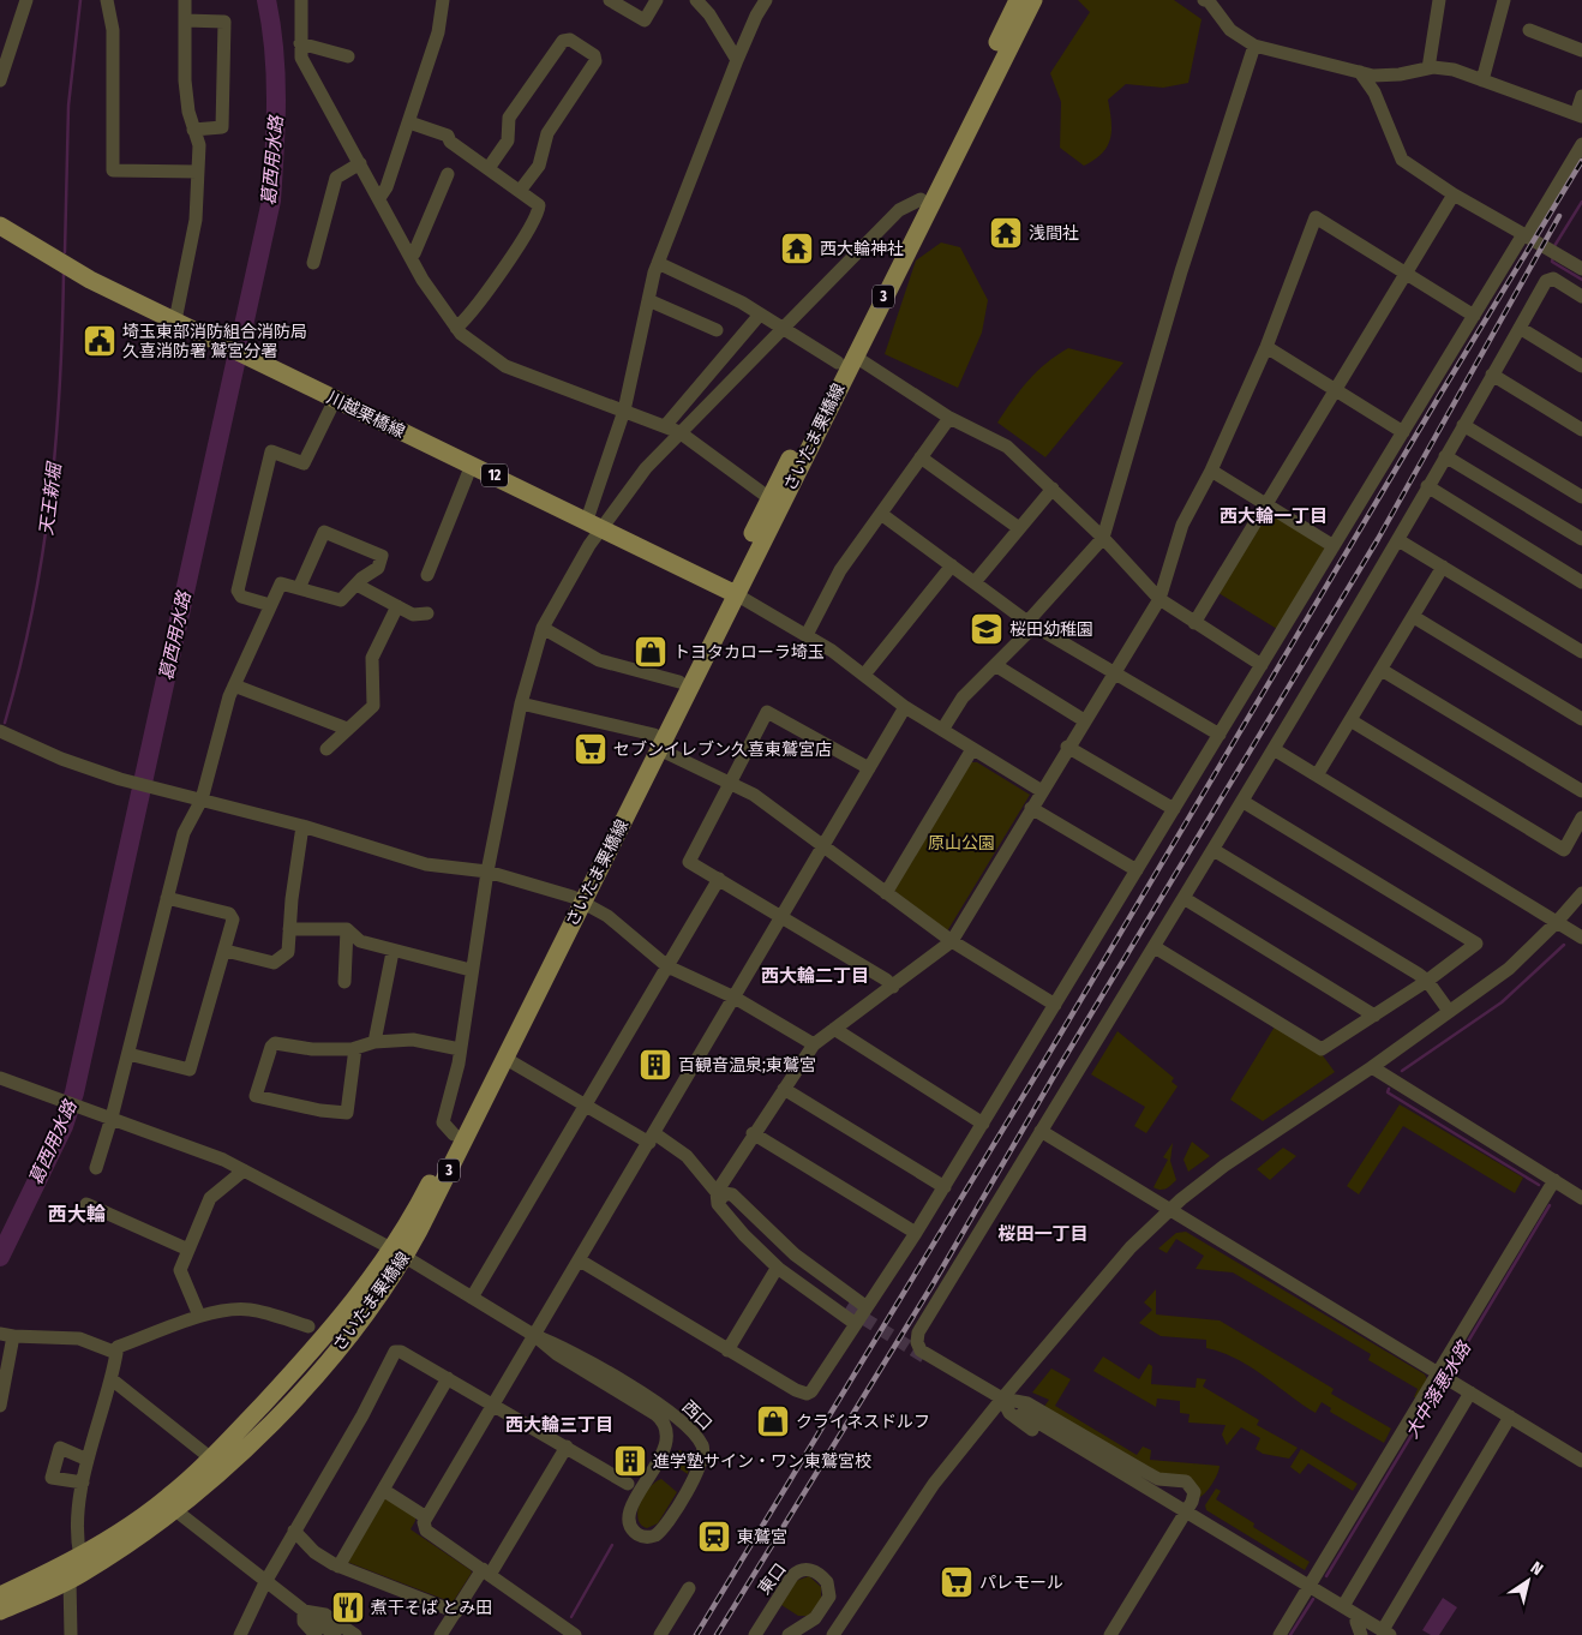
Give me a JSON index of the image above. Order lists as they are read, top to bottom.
{
  "streets": {
    "main road": [
      "3",
      "川越栗橋線",
      "さいたま栗橋線",
      "12"
    ],
    "street": ["西口", "東口"]
  },
  "crossings": [
    ["川越栗橋線", "さいたま栗橋線"]
  ],
  "districts": [
    "西大輪一丁目",
    "西大輪二丁目",
    "西大輪",
    "桜田一丁目",
    "西大輪三丁目"
  ],
  "water": ["葛西用水路", "天王新堀", "大中落悪水路"],
  "parks": ["原山公園"],
  "places": {
    "temple": ["浅間社", "西大輪神社"],
    "public building": ["埼玉東部消防組合消防局 久喜消防署 鷲宮分署"],
    "school or university": ["桜田幼稚園"],
    "shop": ["トヨタカローラ埼玉", "クライネスドルフ"],
    "supermarket": ["セブンイレブン久喜東鷲宮店", "パレモール"],
    "building": ["百観音温泉;東鷲宮", "進学塾サイン・ワン東鷲宮校"],
    "station": ["東鷲宮"],
    "restaurant": ["煮干そば とみ田"]
  },
  "north": "top right"
}
